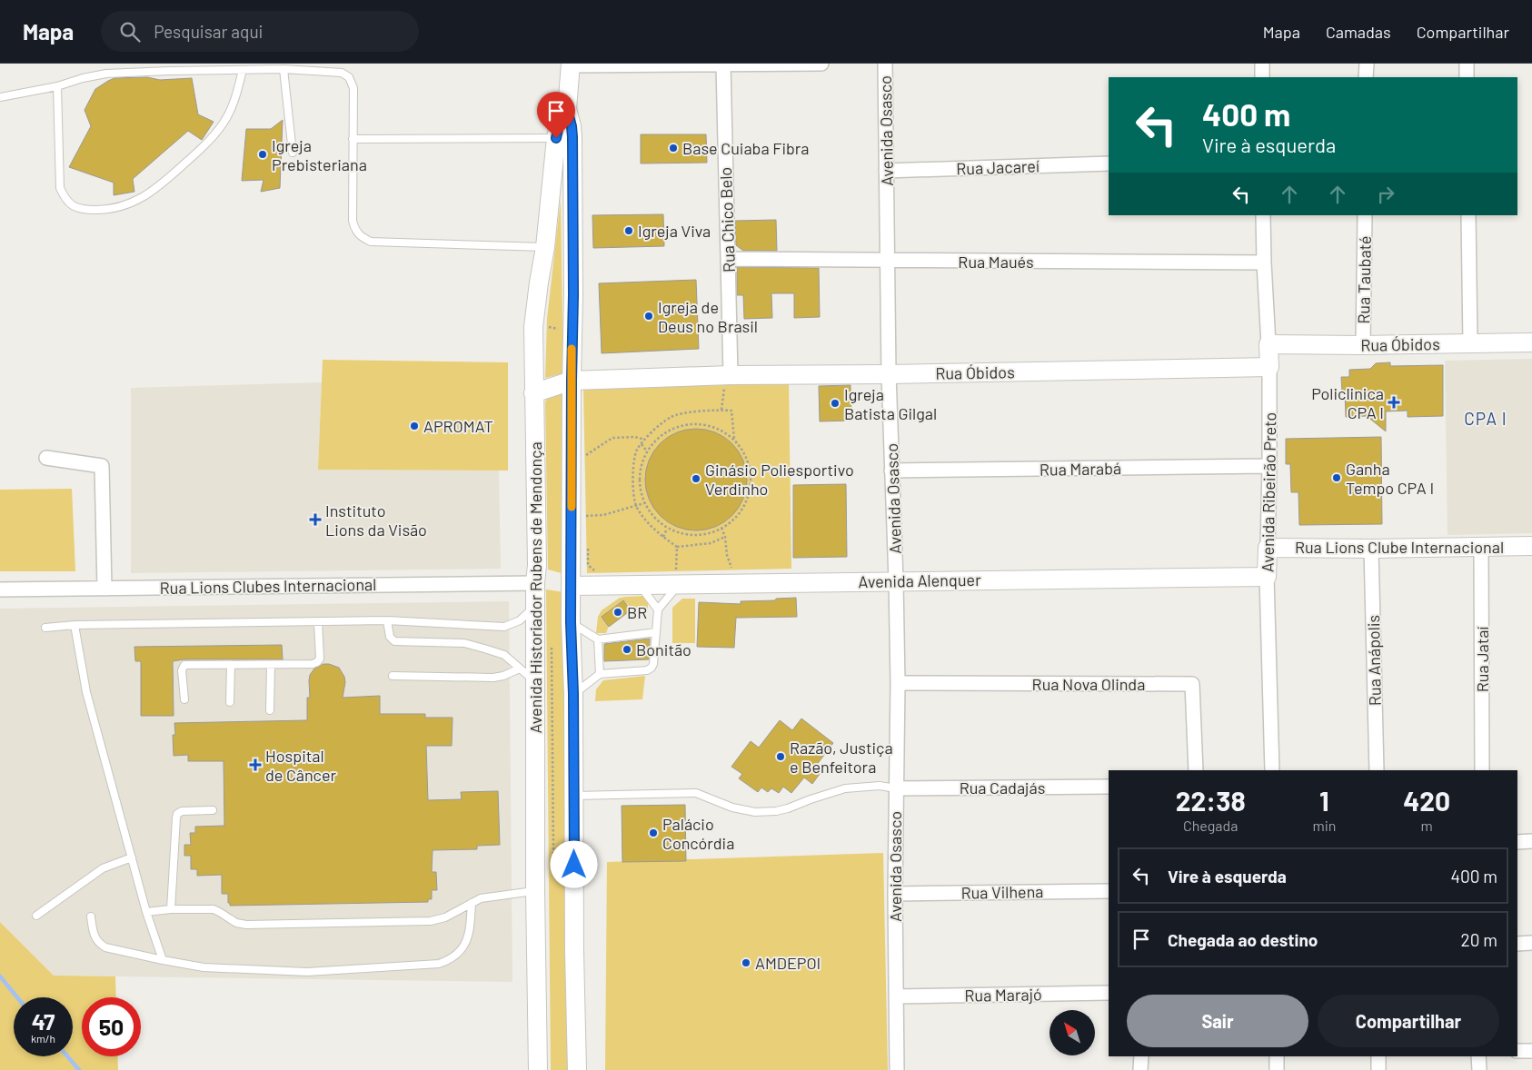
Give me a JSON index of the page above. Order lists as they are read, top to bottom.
{
  "streets": {
    "street": [
      "Avenida Osasco",
      "Rua Jacareí",
      "Rua Chico Belo",
      "Rua Maués",
      "Rua Taubaté",
      "Rua Óbidos",
      "Rua Marabá",
      "Avenida Ribeirão Preto",
      "Rua Lions Clube Internacional",
      "Avenida Alenquer",
      "Rua Lions Clubes Internacional",
      "Avenida Historiador Rubens de Mendonça",
      "Rua Jataí",
      "Rua Anápolis",
      "Rua Nova Olinda",
      "Rua Cadajás",
      "Rua Vilhena",
      "Rua Marajó"
    ]
  },
  "crossings": [
    ["Avenida Osasco", "Rua Jacareí"],
    ["Avenida Osasco", "Rua Maués"],
    ["Avenida Osasco", "Rua Óbidos"],
    ["Avenida Osasco", "Rua Marabá"],
    ["Avenida Osasco", "Avenida Alenquer"],
    ["Avenida Osasco", "Rua Nova Olinda"],
    ["Avenida Osasco", "Rua Cadajás"],
    ["Avenida Osasco", "Rua Vilhena"],
    ["Avenida Osasco", "Rua Marajó"],
    ["Rua Chico Belo", "Rua Maués"],
    ["Rua Chico Belo", "Rua Óbidos"],
    ["Rua Maués", "Avenida Ribeirão Preto"],
    ["Rua Taubaté", "Rua Óbidos"],
    ["Rua Óbidos", "Avenida Ribeirão Preto"],
    ["Rua Óbidos", "Avenida Historiador Rubens de Mendonça"],
    ["Rua Marabá", "Avenida Ribeirão Preto"],
    ["Avenida Ribeirão Preto", "Rua Lions Clube Internacional"],
    ["Avenida Ribeirão Preto", "Avenida Alenquer"],
    ["Rua Lions Clube Internacional", "Rua Jataí"],
    ["Rua Lions Clube Internacional", "Rua Anápolis"],
    ["Avenida Alenquer", "Avenida Historiador Rubens de Mendonça"],
    ["Rua Lions Clubes Internacional", "Avenida Historiador Rubens de Mendonça"]
  ],
  "districts": ["CPA I"],
  "places": {
    "other": [
      "Base Cuiaba Fibra",
      "Igreja Prebisteriana",
      "Igreja Viva",
      "Igreja de Deus no Brasil",
      "Igreja Batista Gilgal",
      "APROMAT",
      "Ganha Tempo CPA I",
      "Ginásio Poliesportivo Verdinho",
      "BR",
      "Bonitão",
      "Razão, Justiça e Benfeitora",
      "Palácio Concórdia",
      "AMDEPOl"
    ],
    "health": ["Policlinica CPA I", "Instituto Lions da Visão", "Hospital de Câncer"]
  },
  "north": "top left",
  "page": {
    "header": "Mapa",
    "search": "Pesquisar aqui",
    "nav": ["Mapa", "Camadas", "Compartilhar"],
    "turn": ["400 m", "Vire à esquerda"],
    "eta": [
      "22:38",
      "Chegada",
      "1",
      "min",
      "420",
      "m"
    ],
    "list": [
      {
        "name": "Vire à esquerda",
        "value": "400 m"
      },
      {
        "name": "Chegada ao destino",
        "value": "20 m"
      }
    ],
    "buttons": ["Sair", "Compartilhar"],
    "speed": "47 km/h",
    "limit": "50"
  }
}
